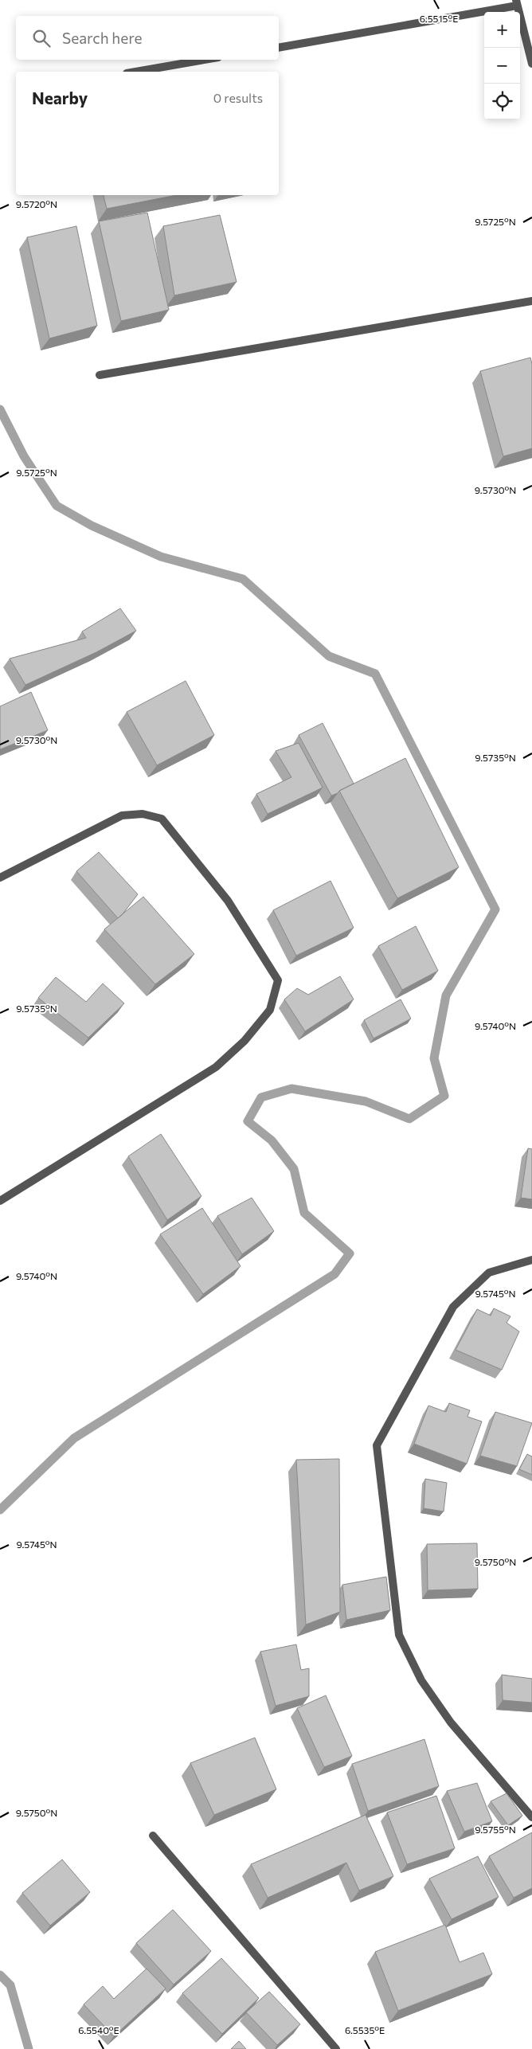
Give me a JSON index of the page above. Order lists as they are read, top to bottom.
{
  "page": {
    "map_buttons": ["+", "−"],
    "search": "Search here",
    "heading": ["Nearby", "0 results"]
  },
  "coordinates": [
    "6.5515°E",
    "9.5720°N",
    "9.5725°N",
    "9.5730°N",
    "9.5735°N",
    "9.5740°N",
    "9.5745°N",
    "9.5750°N",
    "9.5755°N",
    "6.5540°E",
    "6.5535°E"
  ]
}
